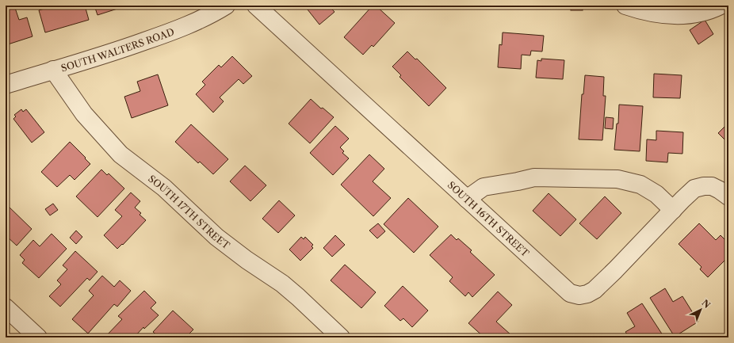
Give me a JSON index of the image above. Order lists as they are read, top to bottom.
{
  "streets": {
    "street": ["SOUTH WALTERS ROAD", "SOUTH 17TH STREET", "SOUTH 16TH STREET"]
  },
  "crossings": [
    ["SOUTH WALTERS ROAD", "SOUTH 17TH STREET"]
  ],
  "north": "top right"
}
